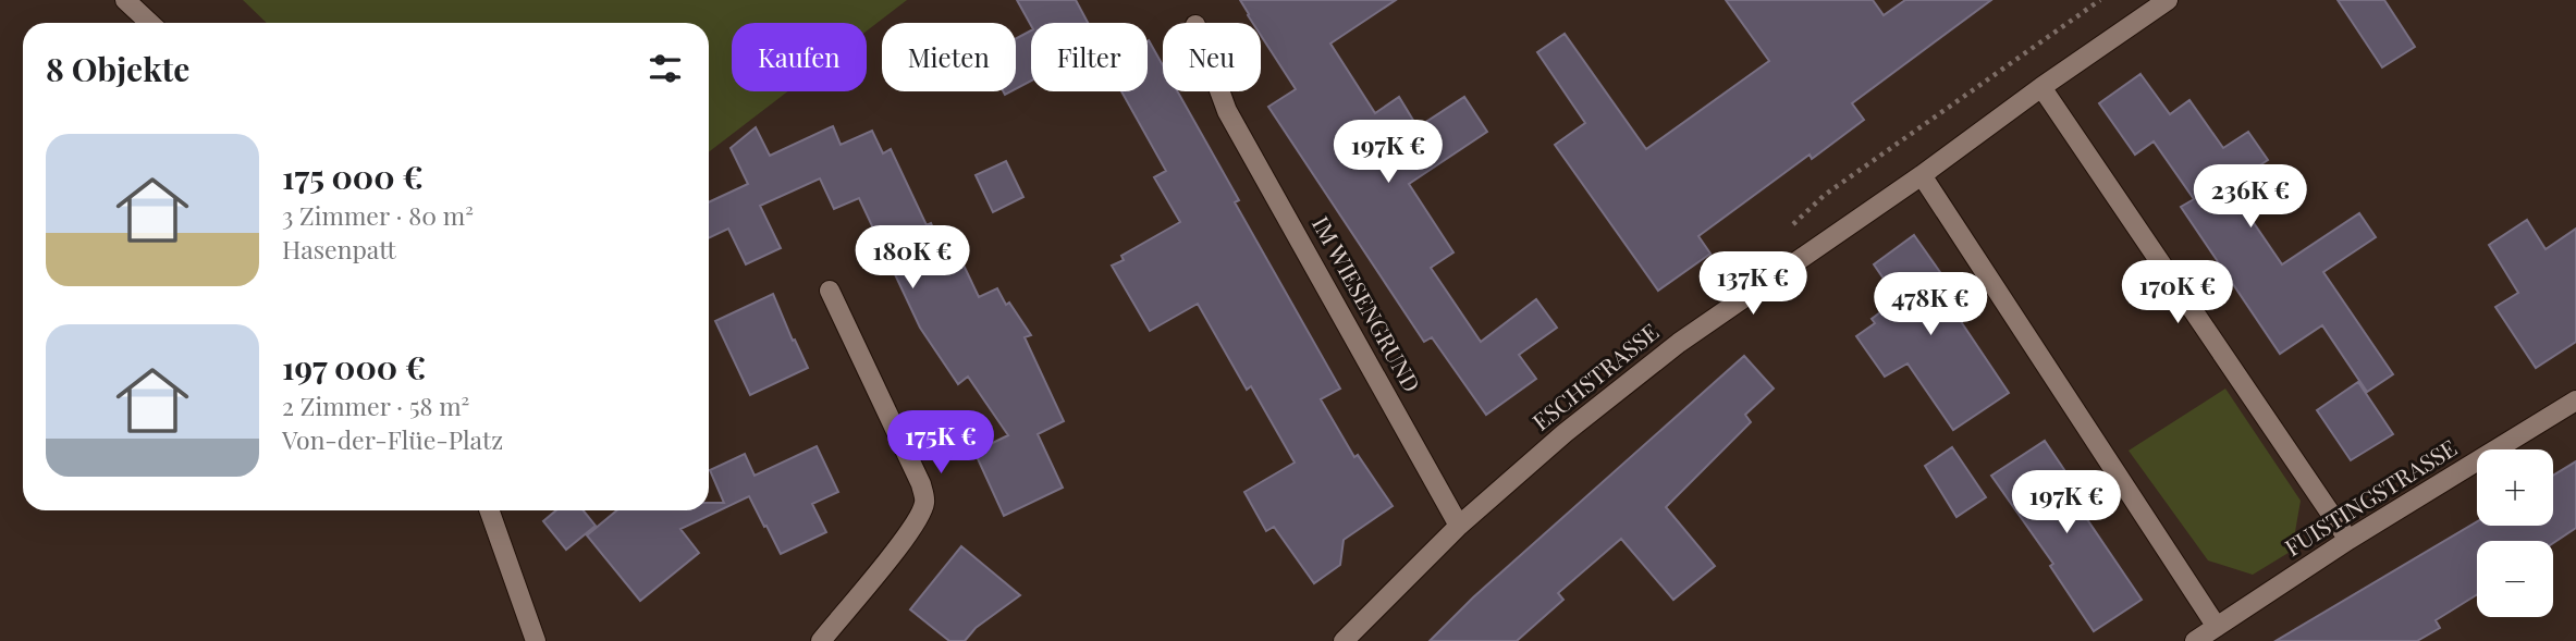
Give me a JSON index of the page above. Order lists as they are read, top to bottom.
{
  "streets": {
    "street": ["IM WIESENGRUND", "ESCHSTRASSE", "FUISTINGSTRASSE"]
  },
  "crossings": [
    ["IM WIESENGRUND", "ESCHSTRASSE"]
  ],
  "page": {
    "chip": [
      "Kaufen",
      "Mieten",
      "Filter",
      "Neu"
    ],
    "heading": "8 Objekte",
    "list": [
      {
        "name": "175 000 €",
        "note": "3 Zimmer · 80 m² · Hasenpatt"
      },
      {
        "name": "197 000 €",
        "note": "2 Zimmer · 58 m² · Von-der-Flüe-Platz"
      }
    ],
    "price": [
      "197K €",
      "236K €",
      "180K €",
      "137K €",
      "170K €",
      "478K €",
      "175K €",
      "197K €"
    ],
    "map_buttons": ["+", "−"]
  }
}
